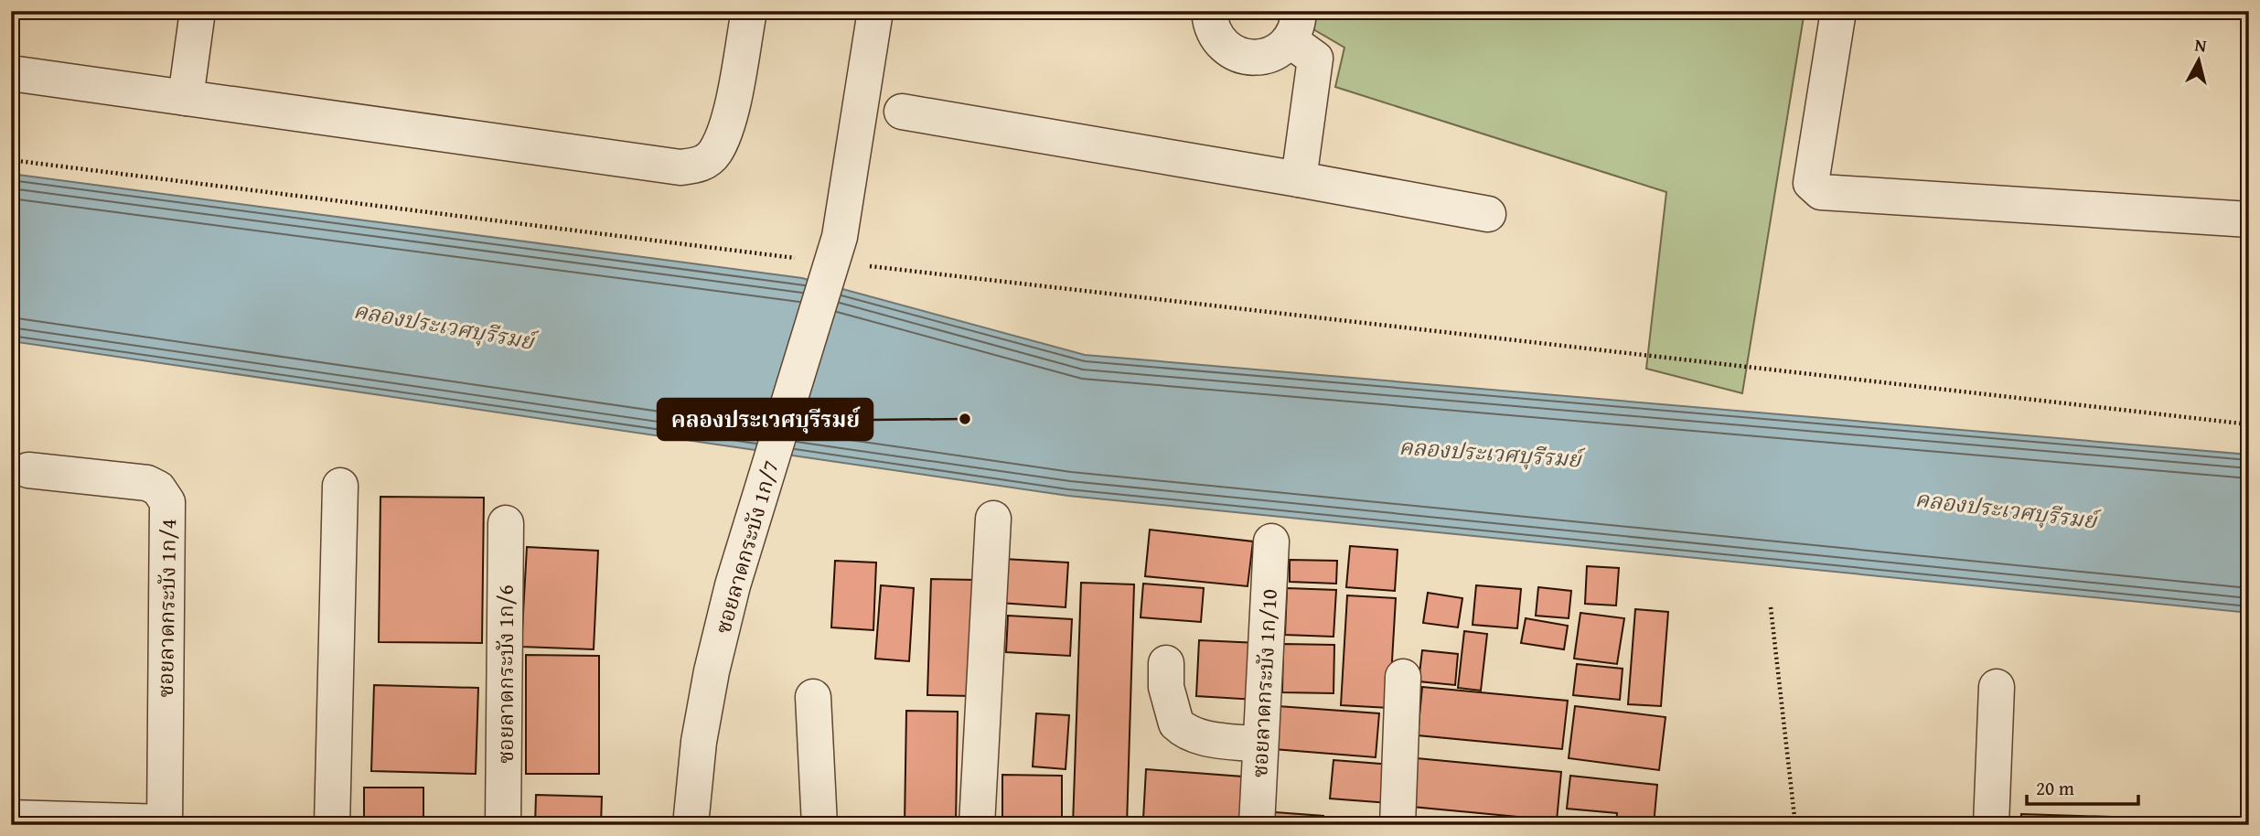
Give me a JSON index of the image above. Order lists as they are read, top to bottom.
{
  "streets": {
    "street": [
      "ซอยลาดกระบัง 1ก/7",
      "ซอยลาดกระบัง 1ก/4",
      "ซอยลาดกระบัง 1ก/6",
      "ซอยลาดกระบัง 1ก/10"
    ]
  },
  "water": ["คลองประเวศบุรีรมย์"],
  "places": ["คลองประเวศบุรีรมย์"],
  "scale_bar": "20 m",
  "north": "top"
}
